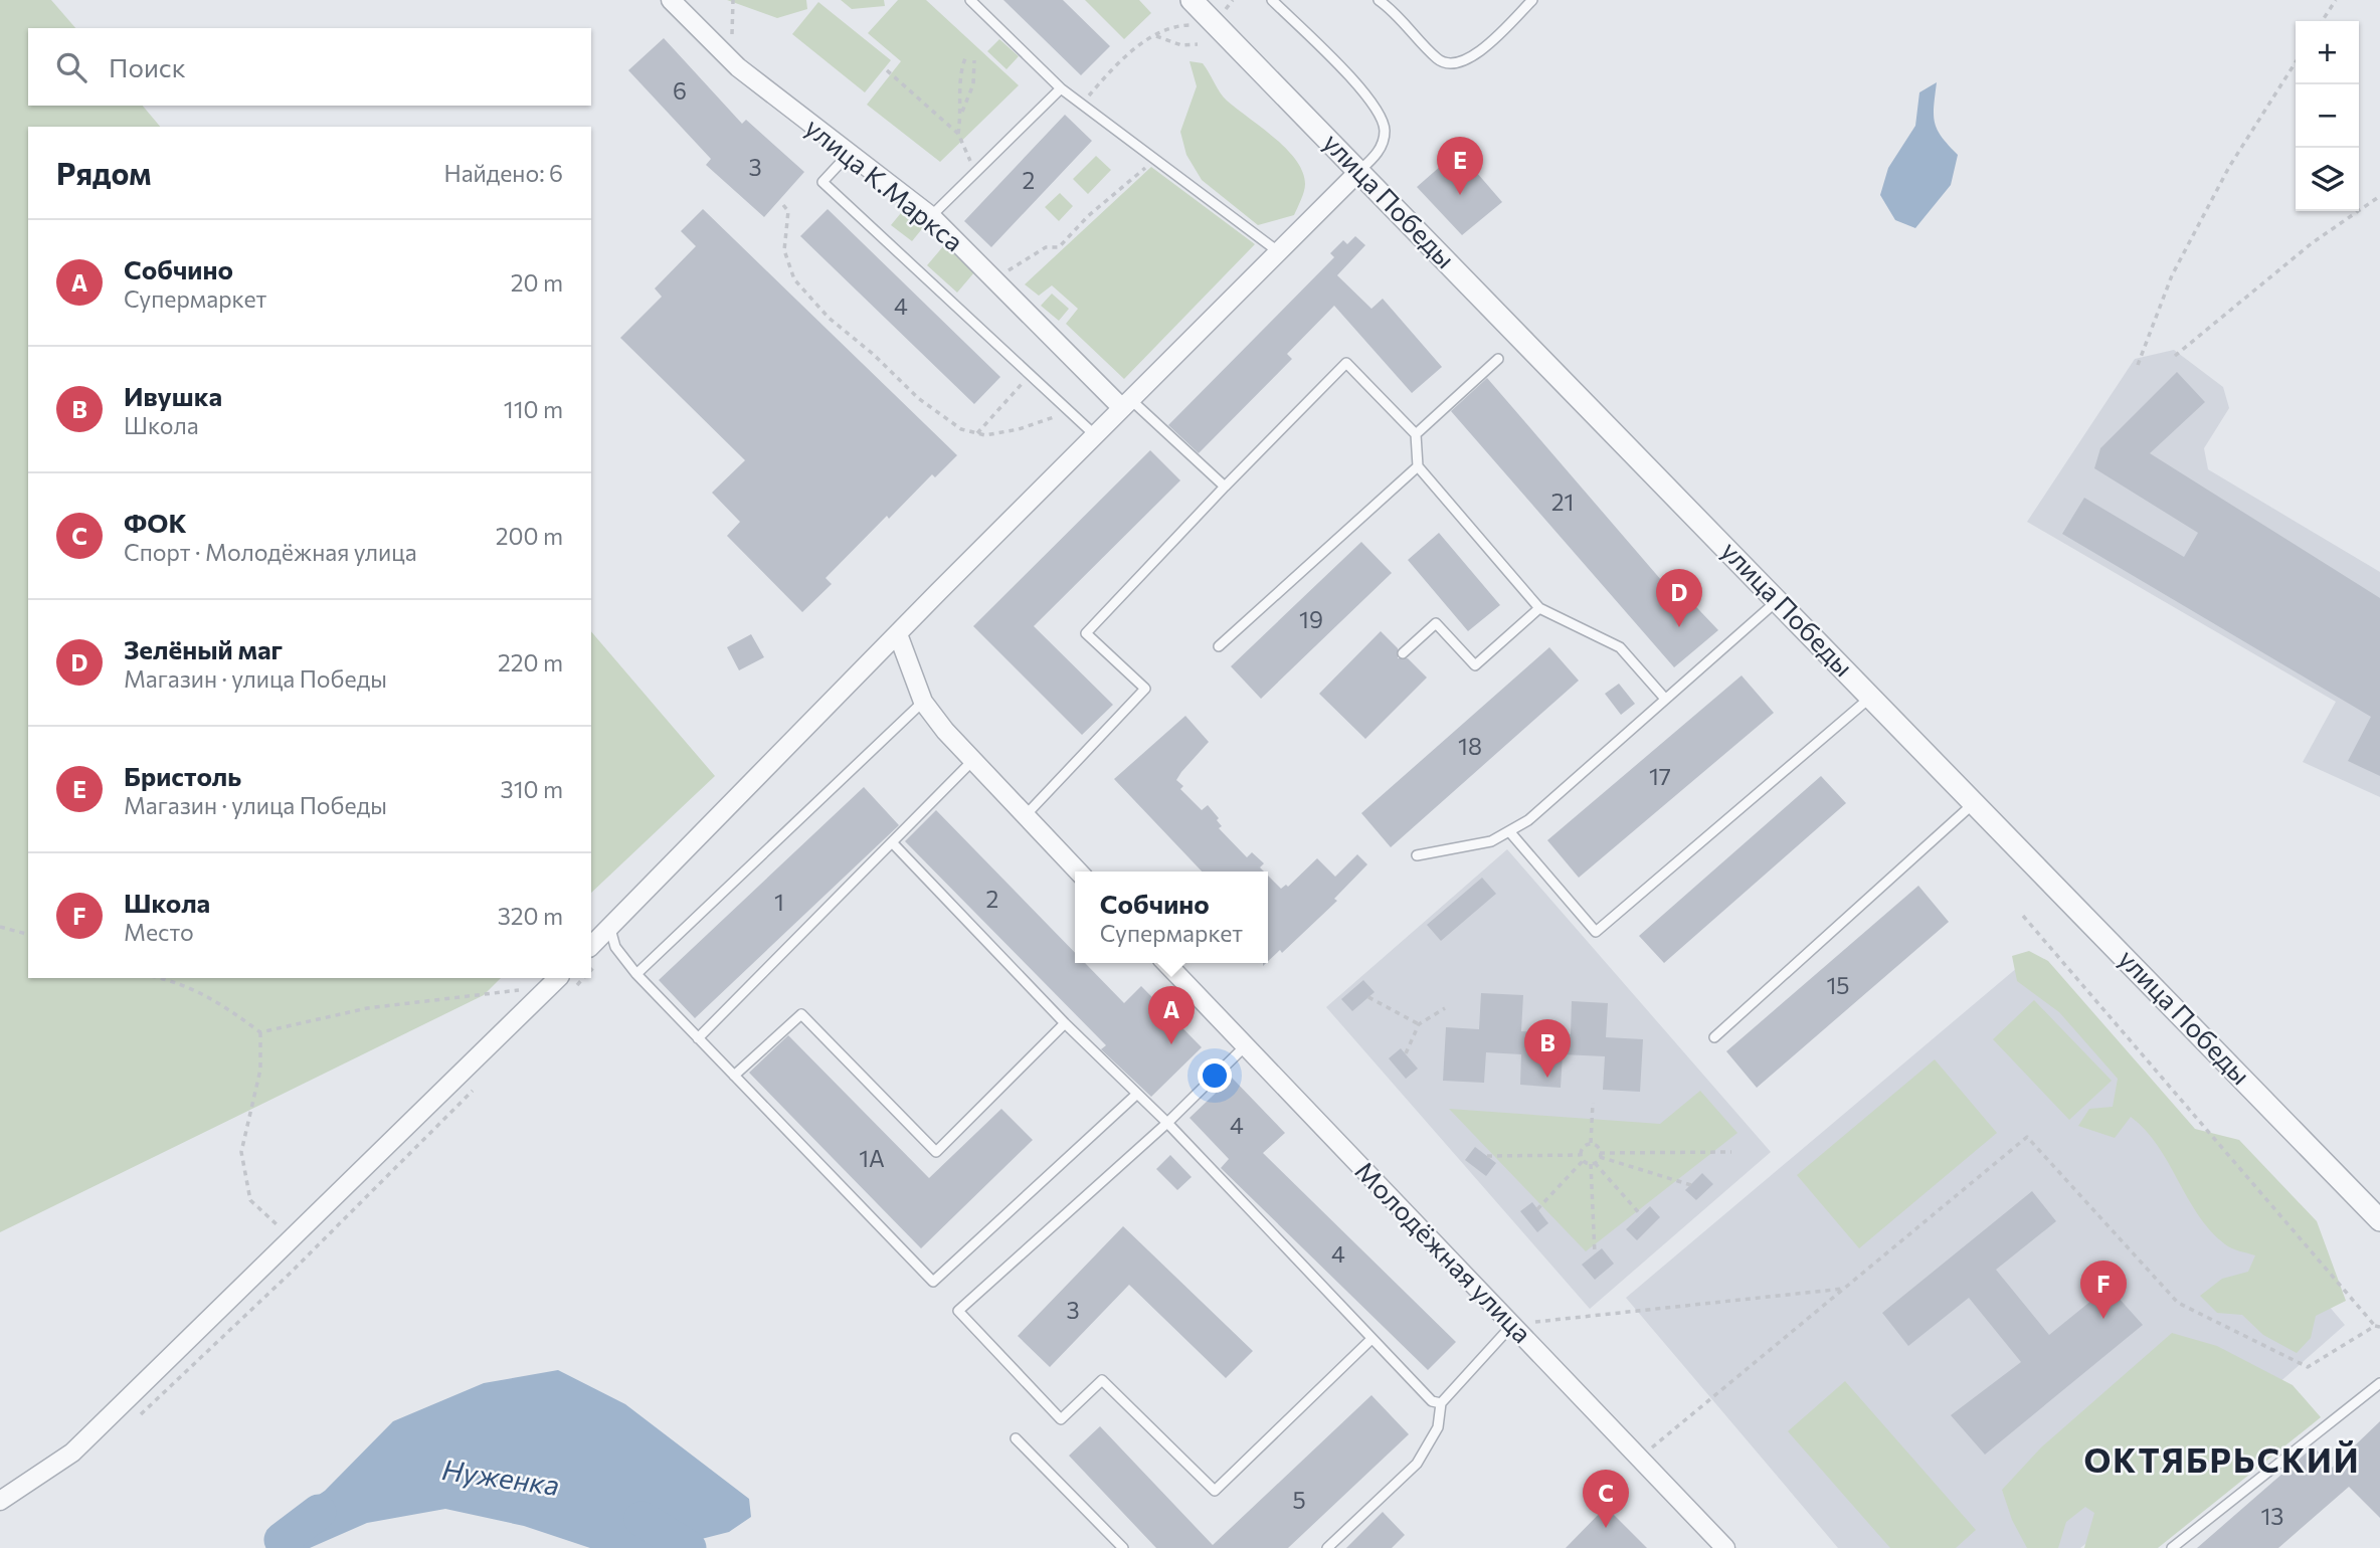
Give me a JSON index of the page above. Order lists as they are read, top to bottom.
{
  "streets": {
    "street": ["улица К.Маркса", "улица Победы", "Молодёжная улица"]
  },
  "districts": ["ОКТЯБРЬСКИЙ"],
  "water": ["Нуженка"],
  "house_numbers": [
    "6",
    "3",
    "2",
    "4",
    "21",
    "19",
    "18",
    "17",
    "2",
    "1",
    "15",
    "4",
    "1А",
    "4",
    "3",
    "5",
    "13"
  ],
  "page": {
    "map_buttons": ["+", "−"],
    "search": "Поиск",
    "heading": ["Рядом", "Найдено: 6"],
    "pins": [
      "E",
      "D",
      "A",
      "B",
      "F",
      "C"
    ],
    "list": [
      {
        "mark": "A",
        "name": "Собчино",
        "note": "Супермаркет",
        "value": "20 m"
      },
      {
        "mark": "B",
        "name": "Ивушка",
        "note": "Школа",
        "value": "110 m"
      },
      {
        "mark": "C",
        "name": "ФОК",
        "note": "Спорт · Молодёжная улица",
        "value": "200 m"
      },
      {
        "mark": "D",
        "name": "Зелёный маг",
        "note": "Магазин · улица Победы",
        "value": "220 m"
      },
      {
        "mark": "E",
        "name": "Бристоль",
        "note": "Магазин · улица Победы",
        "value": "310 m"
      },
      {
        "mark": "F",
        "name": "Школа",
        "note": "Место",
        "value": "320 m"
      }
    ],
    "popup": ["Собчино", "Супермаркет"]
  }
}
